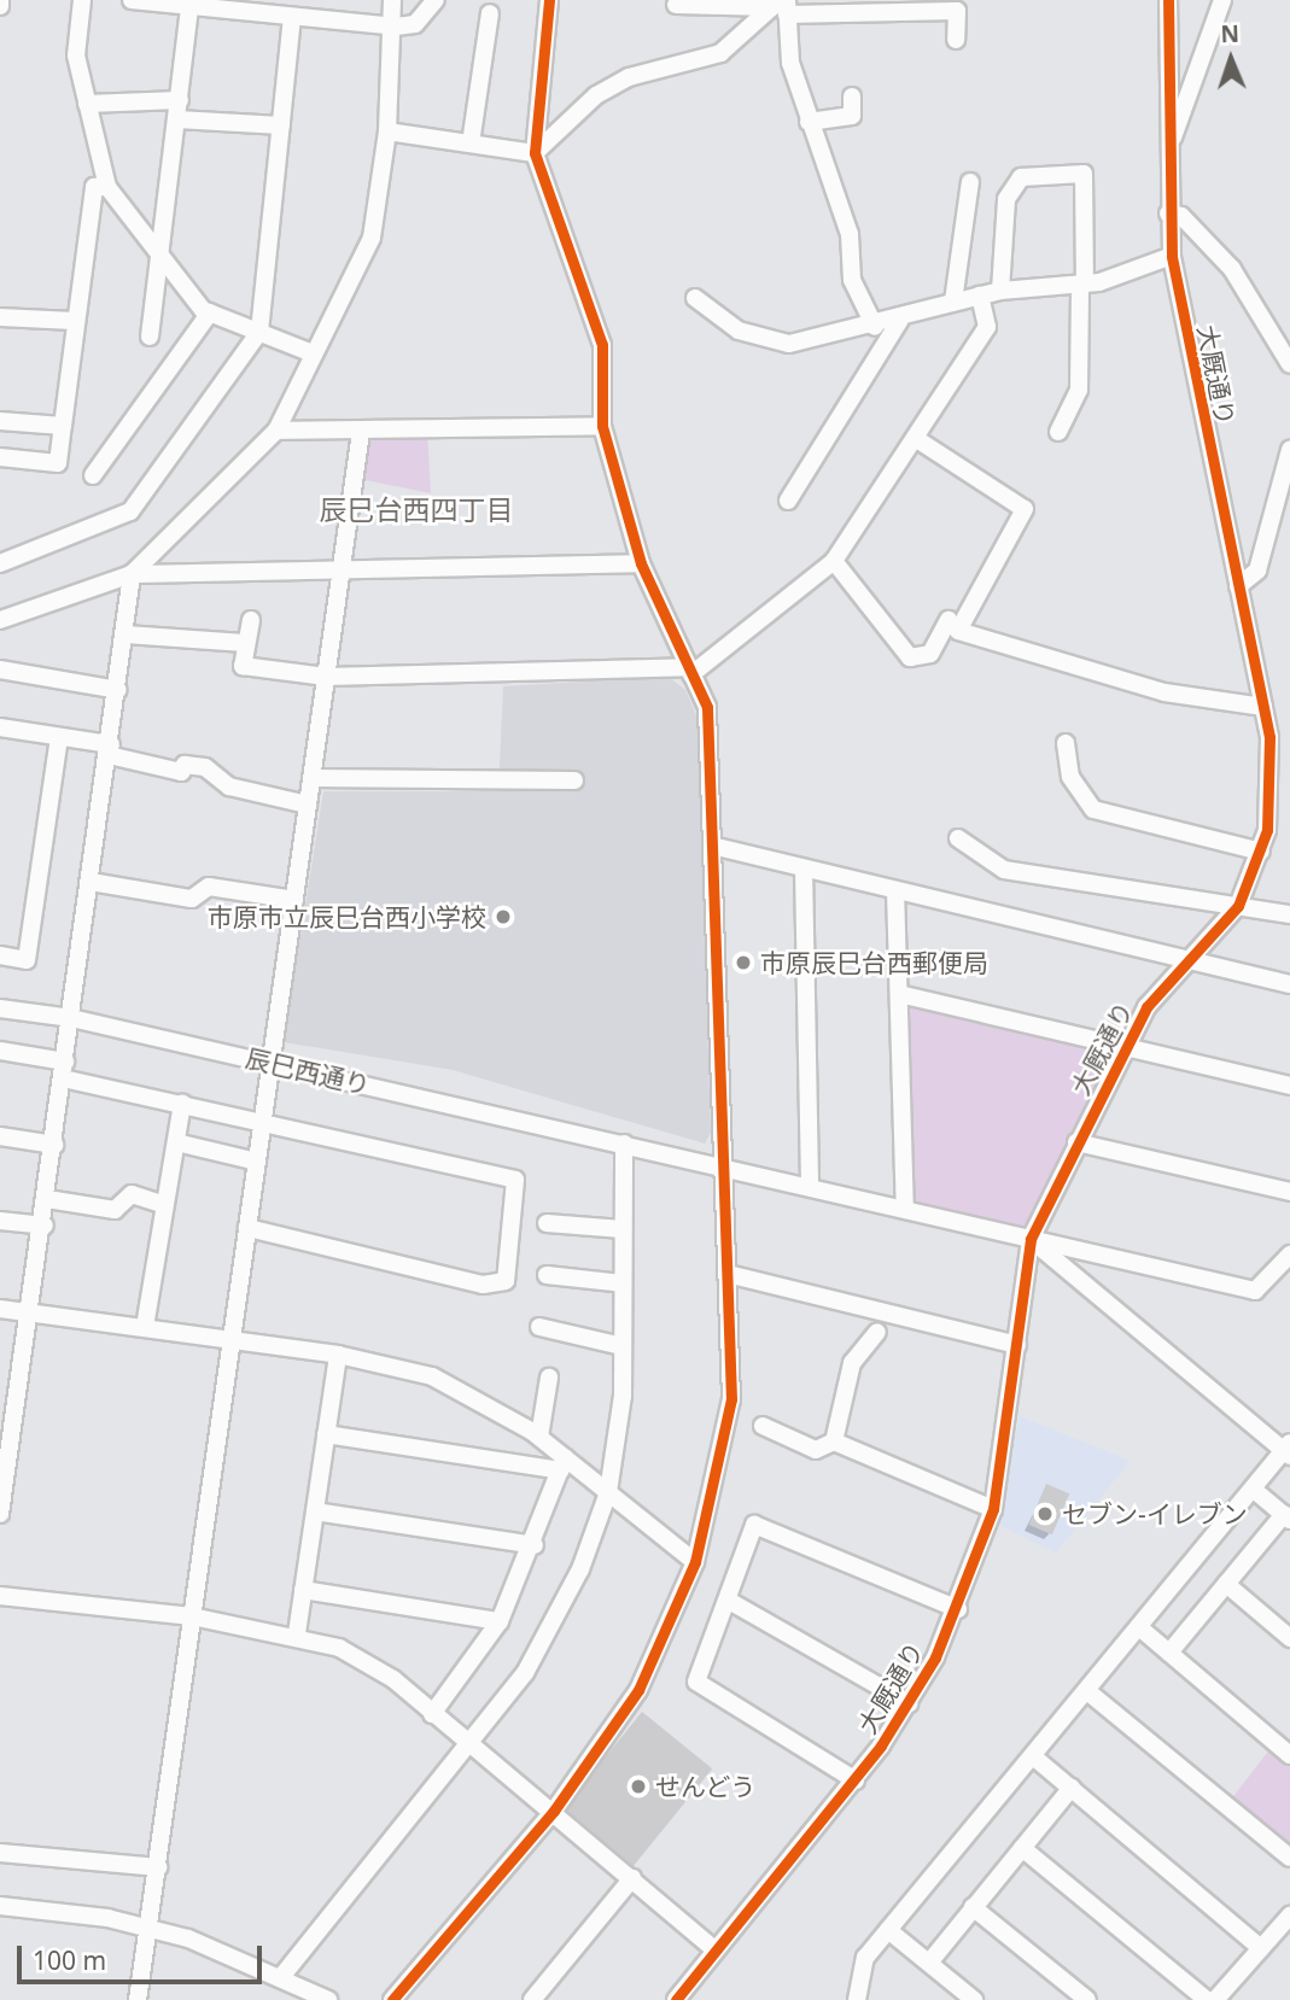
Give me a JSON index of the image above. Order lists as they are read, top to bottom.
{
  "streets": {
    "street": ["大厩通り", "辰巳西通り"]
  },
  "crossings": [
    ["大厩通り", "辰巳西通り"]
  ],
  "districts": ["辰巳台西四丁目"],
  "places": [
    "市原市立辰巳台西小学校",
    "市原辰巳台西郵便局",
    "セブン-イレブン",
    "せんどう"
  ],
  "scale_bar": "100 m",
  "north": "top"
}
